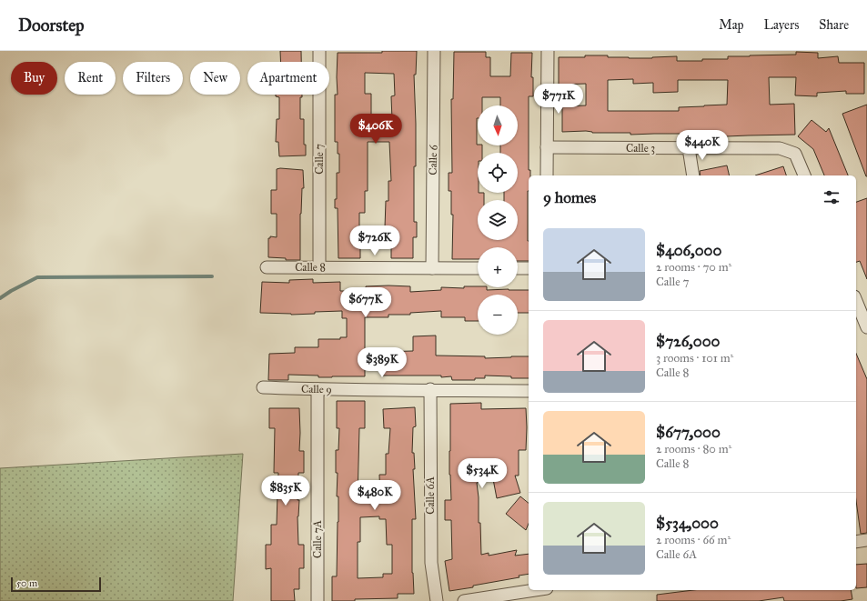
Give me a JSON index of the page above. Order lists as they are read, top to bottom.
{
  "streets": {
    "street": [
      "Calle 3",
      "Calle 7",
      "Calle 6",
      "Calle 8",
      "Calle 9",
      "Calle 6A",
      "Calle 7A"
    ]
  },
  "crossings": [
    ["Calle 7", "Calle 8"],
    ["Calle 6", "Calle 8"],
    ["Calle 9", "Calle 6A"],
    ["Calle 9", "Calle 7A"]
  ],
  "scale_bar": "50 m",
  "north": "bottom",
  "page": {
    "header": "Doorstep",
    "nav": ["Map", "Layers", "Share"],
    "chip": [
      "Buy",
      "Rent",
      "Filters",
      "New",
      "Apartment"
    ],
    "price": [
      "$771K",
      "$406K",
      "$440K",
      "$726K",
      "$677K",
      "$389K",
      "$534K",
      "$835K",
      "$480K"
    ],
    "map_buttons": ["+", "−"],
    "heading": "9 homes",
    "list": [
      {
        "name": "$406,000",
        "note": "2 rooms · 70 m² · Calle 7"
      },
      {
        "name": "$726,000",
        "note": "3 rooms · 101 m² · Calle 8"
      },
      {
        "name": "$677,000",
        "note": "2 rooms · 80 m² · Calle 8"
      },
      {
        "name": "$534,000",
        "note": "2 rooms · 66 m² · Calle 6A"
      }
    ],
    "scale": "50 m"
  }
}
